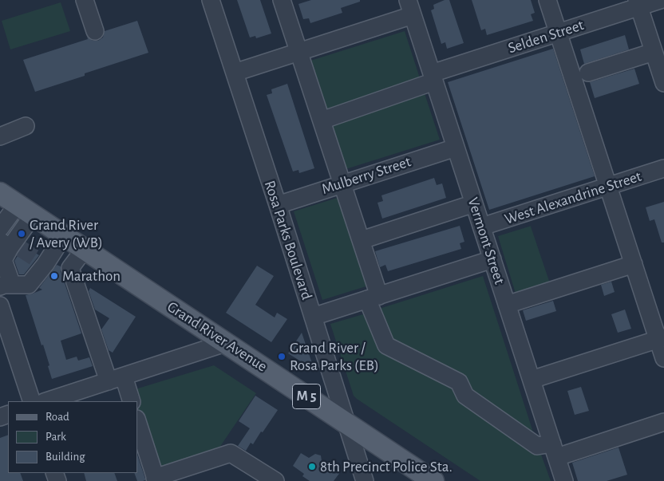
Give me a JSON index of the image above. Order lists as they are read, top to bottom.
{
  "streets": {
    "main road": ["Grand River Avenue", "M 5"],
    "street": [
      "Selden Street",
      "Mulberry Street",
      "West Alexandrine Street",
      "Rosa Parks Boulevard",
      "Vermont Street"
    ]
  },
  "crossings": [
    ["Selden Street", "Vermont Street"],
    ["Mulberry Street", "Rosa Parks Boulevard"],
    ["Mulberry Street", "Vermont Street"],
    ["West Alexandrine Street", "Vermont Street"],
    ["Rosa Parks Boulevard", "Grand River Avenue"]
  ],
  "places": [
    "Grand River / Avery (WB)",
    "Marathon",
    "Grand River / Rosa Parks (EB)",
    "8th Precinct Police Sta."
  ],
  "legend": ["Road", "Park", "Building"]
}
